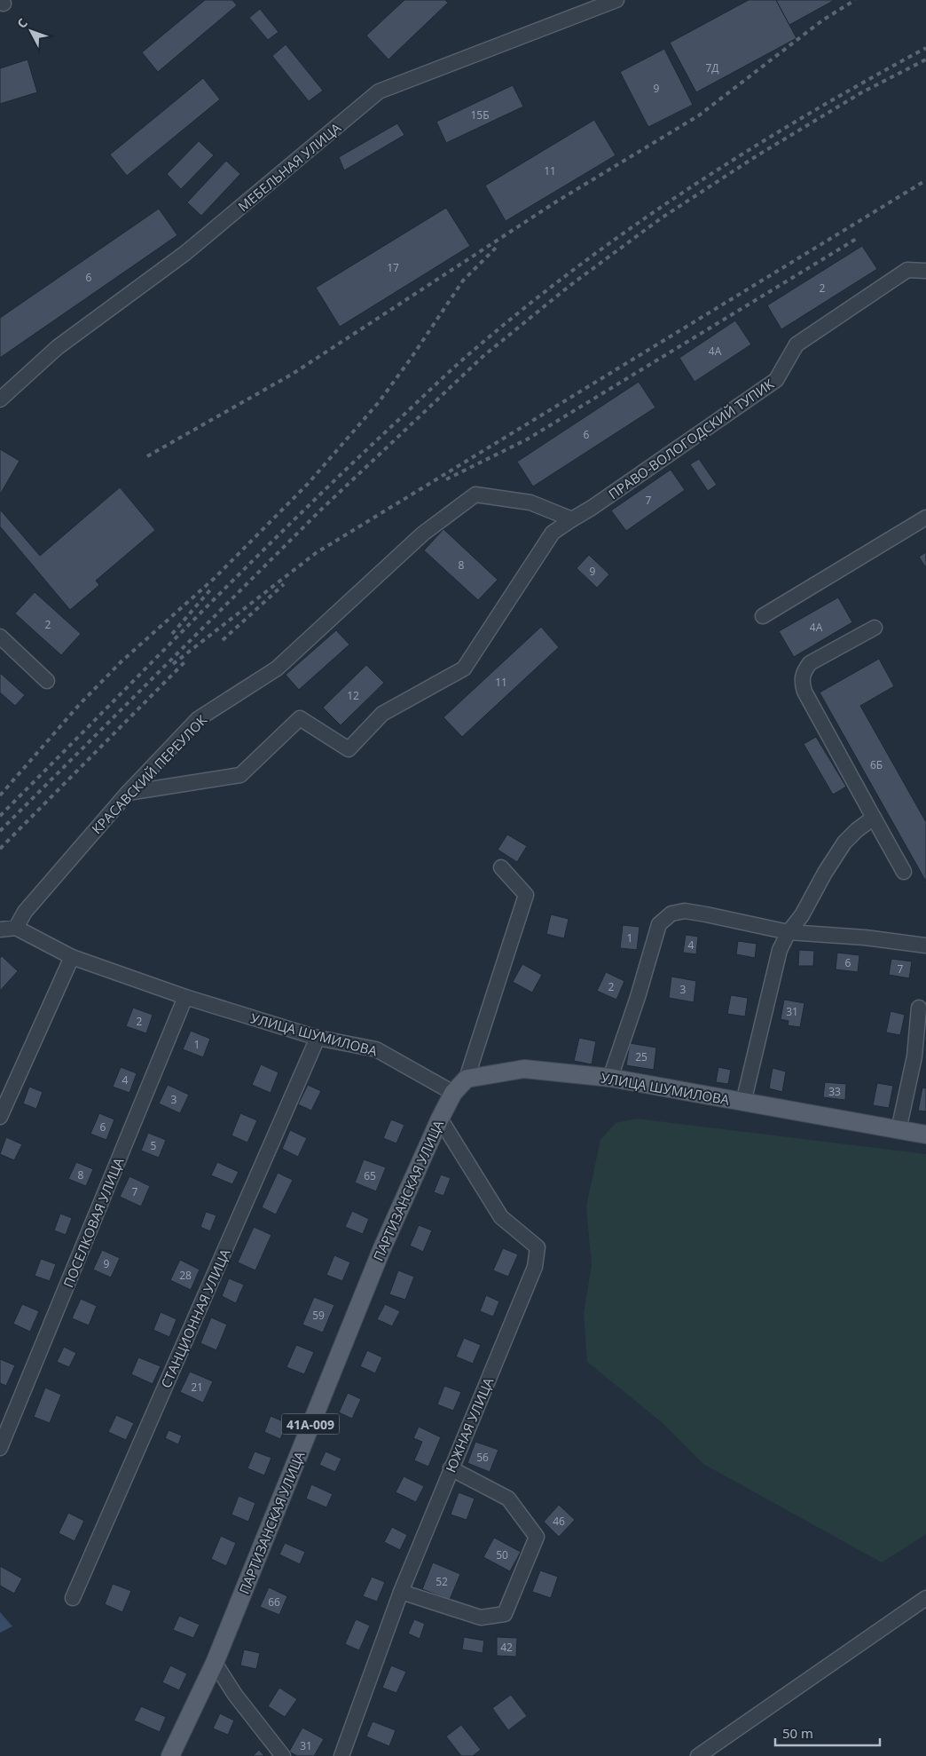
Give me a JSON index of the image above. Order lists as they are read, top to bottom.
{
  "streets": {
    "main road": ["УЛИЦА ШУМИЛОВА", "ПАРТИЗАНСКАЯ УЛИЦА", "41А-009"],
    "street": [
      "МЕБЕЛЬНАЯ УЛИЦА",
      "ПРАВО-ВОЛОГОДСКИЙ ТУПИК",
      "КРАСАВСКИЙ ПЕРЕУЛОК",
      "ПОСЕЛКОВАЯ УЛИЦА",
      "СТАНЦИОННАЯ УЛИЦА",
      "ЮЖНАЯ УЛИЦА"
    ]
  },
  "crossings": [
    ["ПРАВО-ВОЛОГОДСКИЙ ТУПИК", "КРАСАВСКИЙ ПЕРЕУЛОК"],
    ["КРАСАВСКИЙ ПЕРЕУЛОК", "УЛИЦА ШУМИЛОВА"],
    ["УЛИЦА ШУМИЛОВА", "ПАРТИЗАНСКАЯ УЛИЦА"],
    ["УЛИЦА ШУМИЛОВА", "ПОСЕЛКОВАЯ УЛИЦА"],
    ["УЛИЦА ШУМИЛОВА", "СТАНЦИОННАЯ УЛИЦА"],
    ["ПАРТИЗАНСКАЯ УЛИЦА", "ЮЖНАЯ УЛИЦА"]
  ],
  "house_numbers": [
    "7Д",
    "9",
    "15Б",
    "11",
    "17",
    "6",
    "2",
    "4А",
    "6",
    "7",
    "8",
    "9",
    "2",
    "4А",
    "11",
    "12",
    "6Б",
    "1",
    "4",
    "6",
    "7",
    "2",
    "3",
    "31",
    "2",
    "1",
    "25",
    "4",
    "33",
    "3",
    "6",
    "5",
    "8",
    "65",
    "7",
    "9",
    "28",
    "59",
    "21",
    "56",
    "46",
    "50",
    "52",
    "66",
    "42",
    "31"
  ],
  "scale_bar": "50 m",
  "north": "top left"
}
